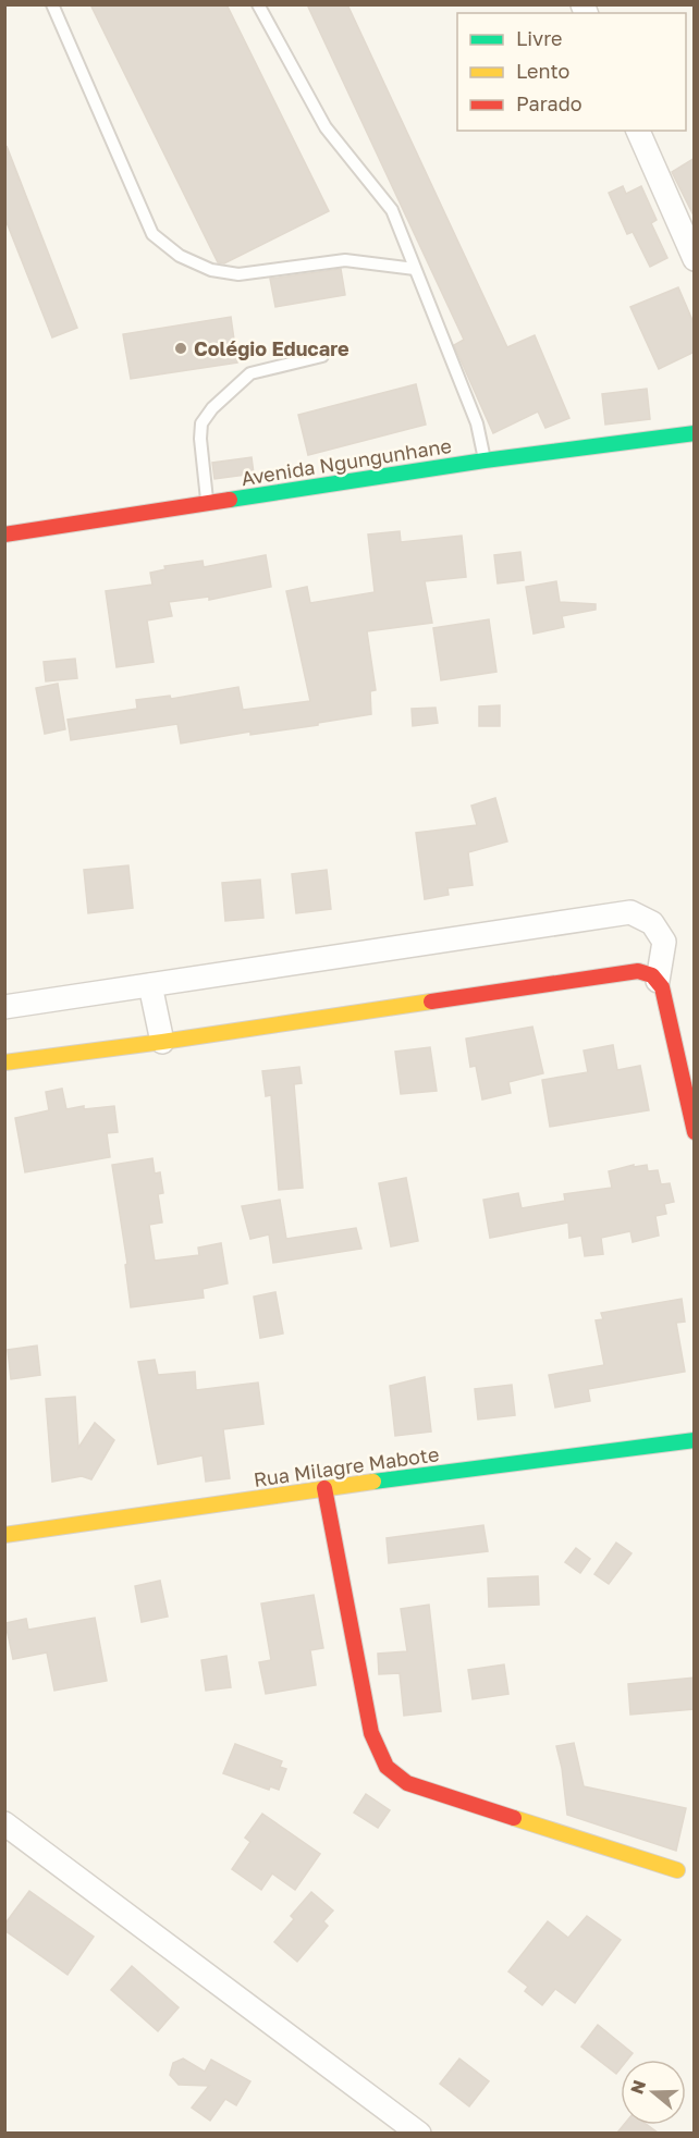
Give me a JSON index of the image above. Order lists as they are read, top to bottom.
{
  "streets": {
    "street": ["Avenida Ngungunhane", "Rua Milagre Mabote"]
  },
  "places": ["Colégio Educare"],
  "legend": ["Livre", "Lento", "Parado"],
  "north": "left"
}
